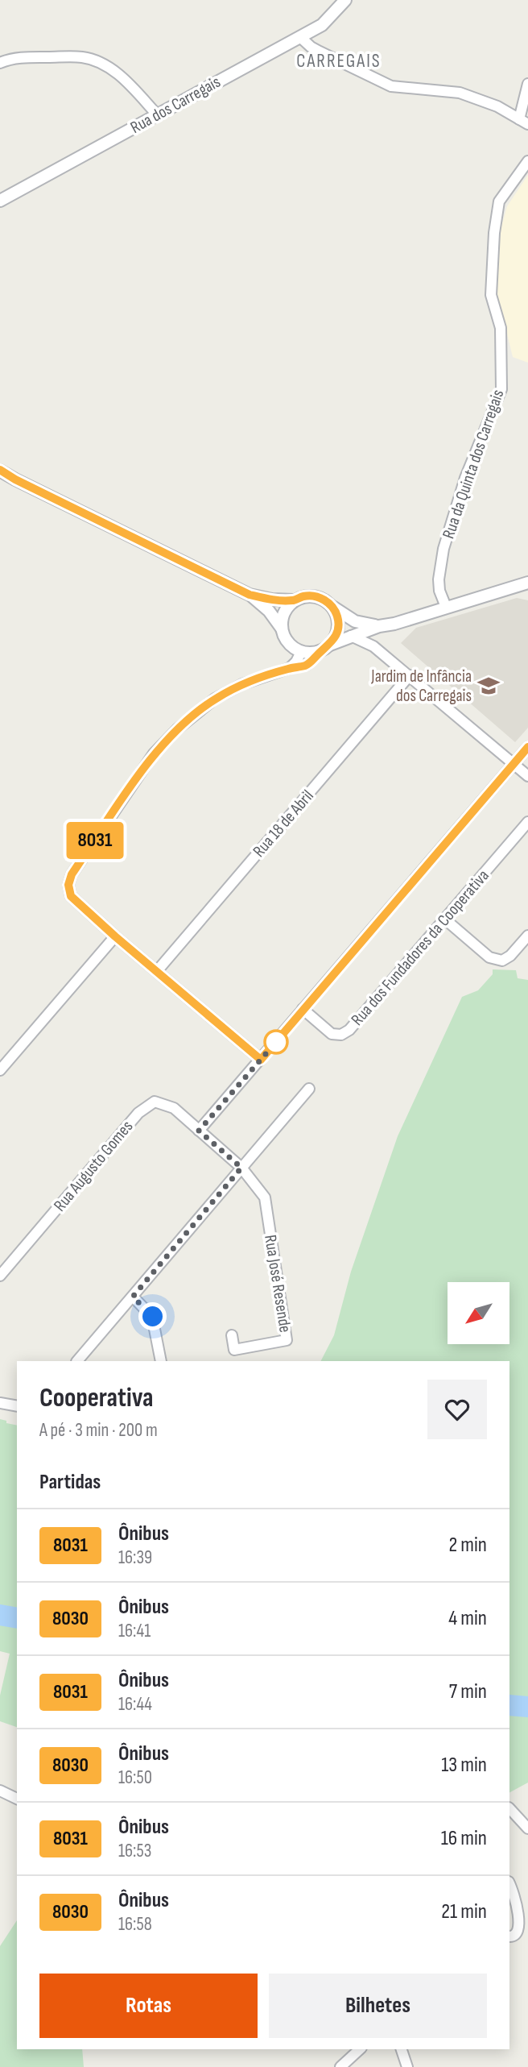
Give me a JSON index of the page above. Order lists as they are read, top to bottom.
{
  "streets": {
    "street": [
      "Rua dos Carregais",
      "Rua da Quinta dos Carregais",
      "Rua 18 de Abril",
      "Rua dos Fundadores da Cooperativa",
      "Rua Augusto Gomes",
      "Rua José Resende"
    ]
  },
  "districts": ["CARREGAIS"],
  "places": {
    "school or university": ["Jardim de Infância dos Carregais"]
  },
  "lines": ["bus line 8031"],
  "north": "bottom left",
  "page": {
    "on_map": "8031",
    "heading": [
      ["Cooperativa", "A pé · 3 min · 200 m"],
      "Partidas"
    ],
    "list": [
      {
        "mark": "8031",
        "name": "Ônibus",
        "note": "16:39",
        "value": "2 min"
      },
      {
        "mark": "8030",
        "name": "Ônibus",
        "note": "16:41",
        "value": "4 min"
      },
      {
        "mark": "8031",
        "name": "Ônibus",
        "note": "16:44",
        "value": "7 min"
      },
      {
        "mark": "8030",
        "name": "Ônibus",
        "note": "16:50",
        "value": "13 min"
      },
      {
        "mark": "8031",
        "name": "Ônibus",
        "note": "16:53",
        "value": "16 min"
      },
      {
        "mark": "8030",
        "name": "Ônibus",
        "note": "16:58",
        "value": "21 min"
      }
    ],
    "buttons": ["Rotas", "Bilhetes"]
  }
}
